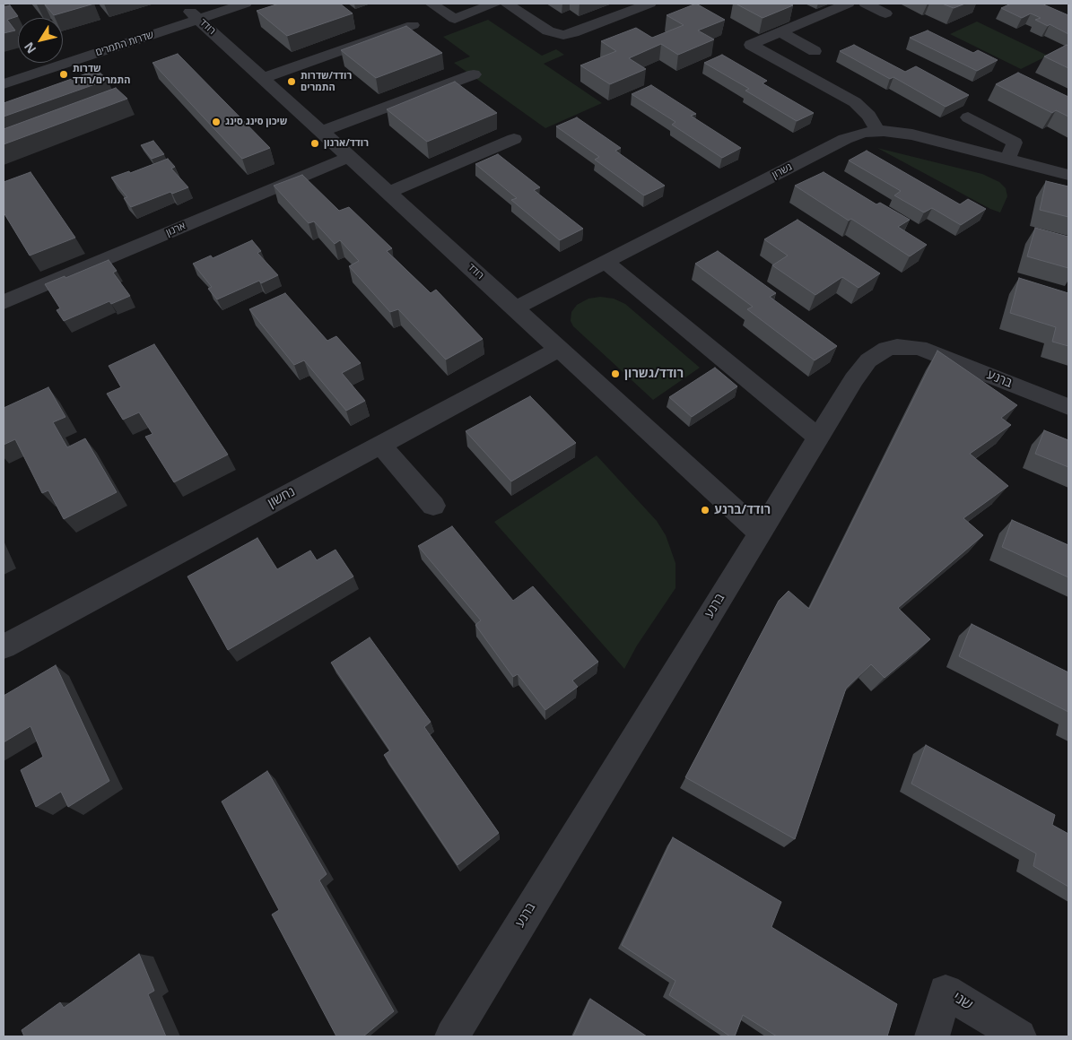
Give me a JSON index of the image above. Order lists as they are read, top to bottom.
{
  "streets": {
    "street": [
      "רודד",
      "שדרות התמרים",
      "גשרון",
      "ארנון",
      "ברנע",
      "נחשון",
      "שני"
    ]
  },
  "crossings": [
    ["רודד", "שדרות התמרים"],
    ["רודד", "גשרון"],
    ["רודד", "ארנון"],
    ["רודד", "ברנע"],
    ["רודד", "נחשון"]
  ],
  "places": [
    "שדרות התמרים/רודד",
    "רודד/שדרות התמרים",
    "שיכון סינג סינג",
    "רודד/ארנון",
    "רודד/גשרון",
    "רודד/ברנע"
  ],
  "north": "bottom left"
}
